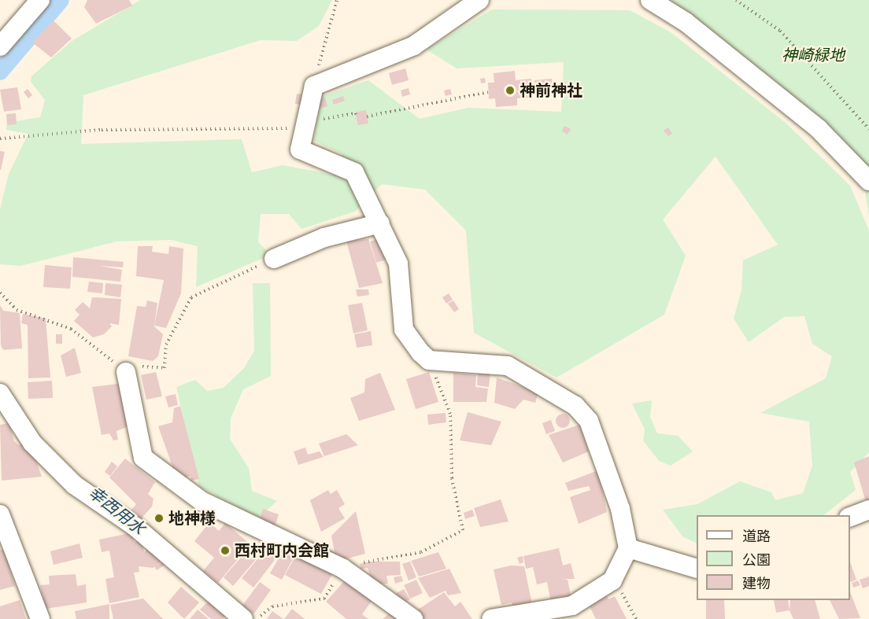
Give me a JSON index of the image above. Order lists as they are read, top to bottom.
{
  "water": ["幸西用水"],
  "parks": ["神崎緑地"],
  "places": ["神前神社", "地神様", "西村町内会館"],
  "legend": ["道路", "公園", "建物"]
}
